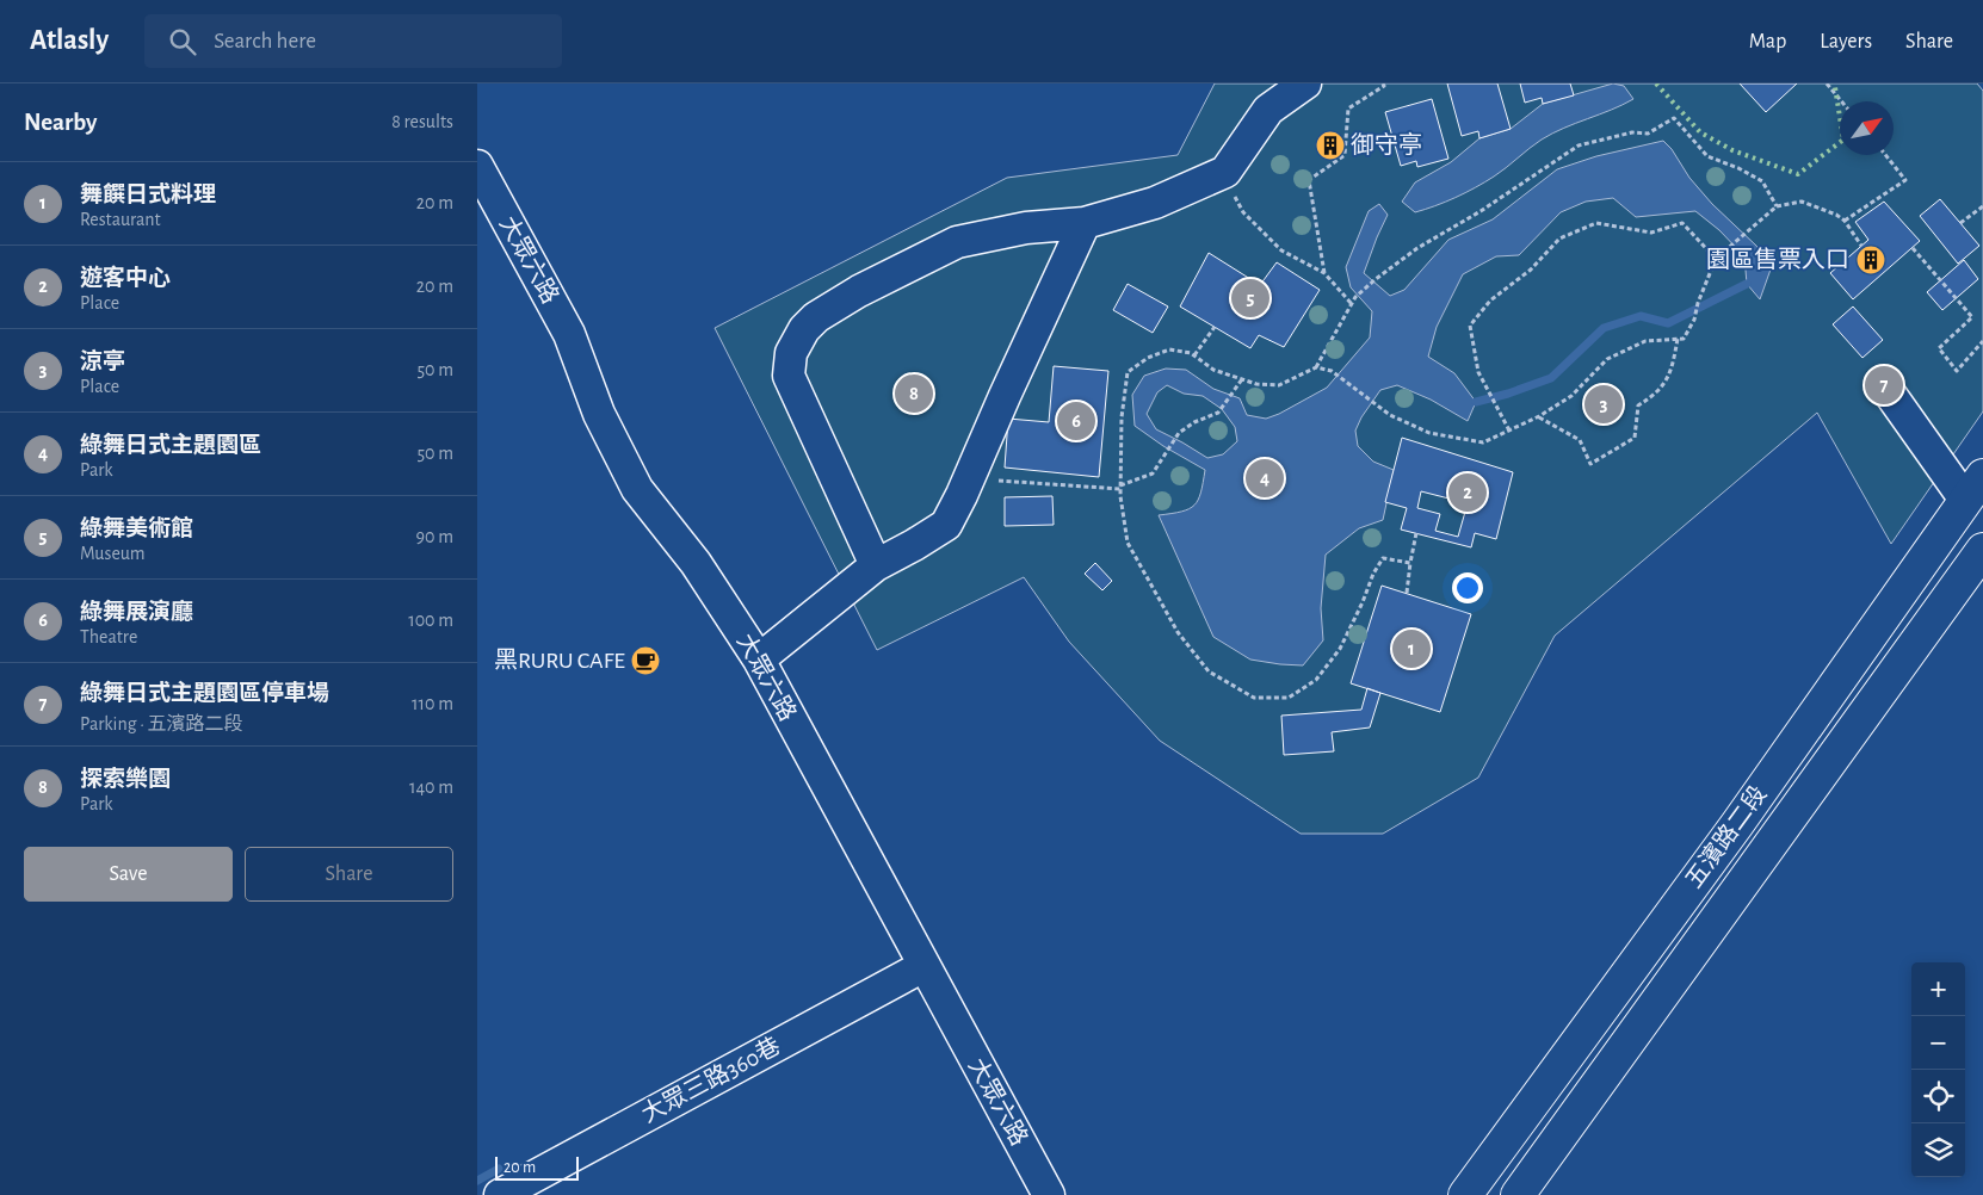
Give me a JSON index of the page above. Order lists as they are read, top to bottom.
{
  "streets": {
    "main road": ["五濱路二段"],
    "street": ["大眾六路", "大眾三路360巷"]
  },
  "crossings": [
    ["大眾六路", "大眾三路360巷"]
  ],
  "places": {
    "building": ["御守亭", "園區售票入口"],
    "cafe": ["黑RURU CAFE"]
  },
  "scale_bar": "20 m",
  "north": "top right",
  "page": {
    "header": "Atlasly",
    "search": "Search here",
    "nav": ["Map", "Layers", "Share"],
    "heading": ["Nearby", "8 results"],
    "list": [
      {
        "mark": "1",
        "name": "舞饌日式料理",
        "note": "Restaurant",
        "value": "20 m"
      },
      {
        "mark": "2",
        "name": "遊客中心",
        "note": "Place",
        "value": "20 m"
      },
      {
        "mark": "3",
        "name": "涼亭",
        "note": "Place",
        "value": "50 m"
      },
      {
        "mark": "4",
        "name": "綠舞日式主題園區",
        "note": "Park",
        "value": "50 m"
      },
      {
        "mark": "5",
        "name": "綠舞美術館",
        "note": "Museum",
        "value": "90 m"
      },
      {
        "mark": "6",
        "name": "綠舞展演廳",
        "note": "Theatre",
        "value": "100 m"
      },
      {
        "mark": "7",
        "name": "綠舞日式主題園區停車場",
        "note": "Parking · 五濱路二段",
        "value": "110 m"
      },
      {
        "mark": "8",
        "name": "探索樂園",
        "note": "Park",
        "value": "140 m"
      }
    ],
    "pins": [
      "5",
      "7",
      "8",
      "3",
      "6",
      "4",
      "2",
      "1"
    ],
    "buttons": ["Save", "Share"],
    "map_buttons": ["+", "−"],
    "scale": "20 m"
  }
}
